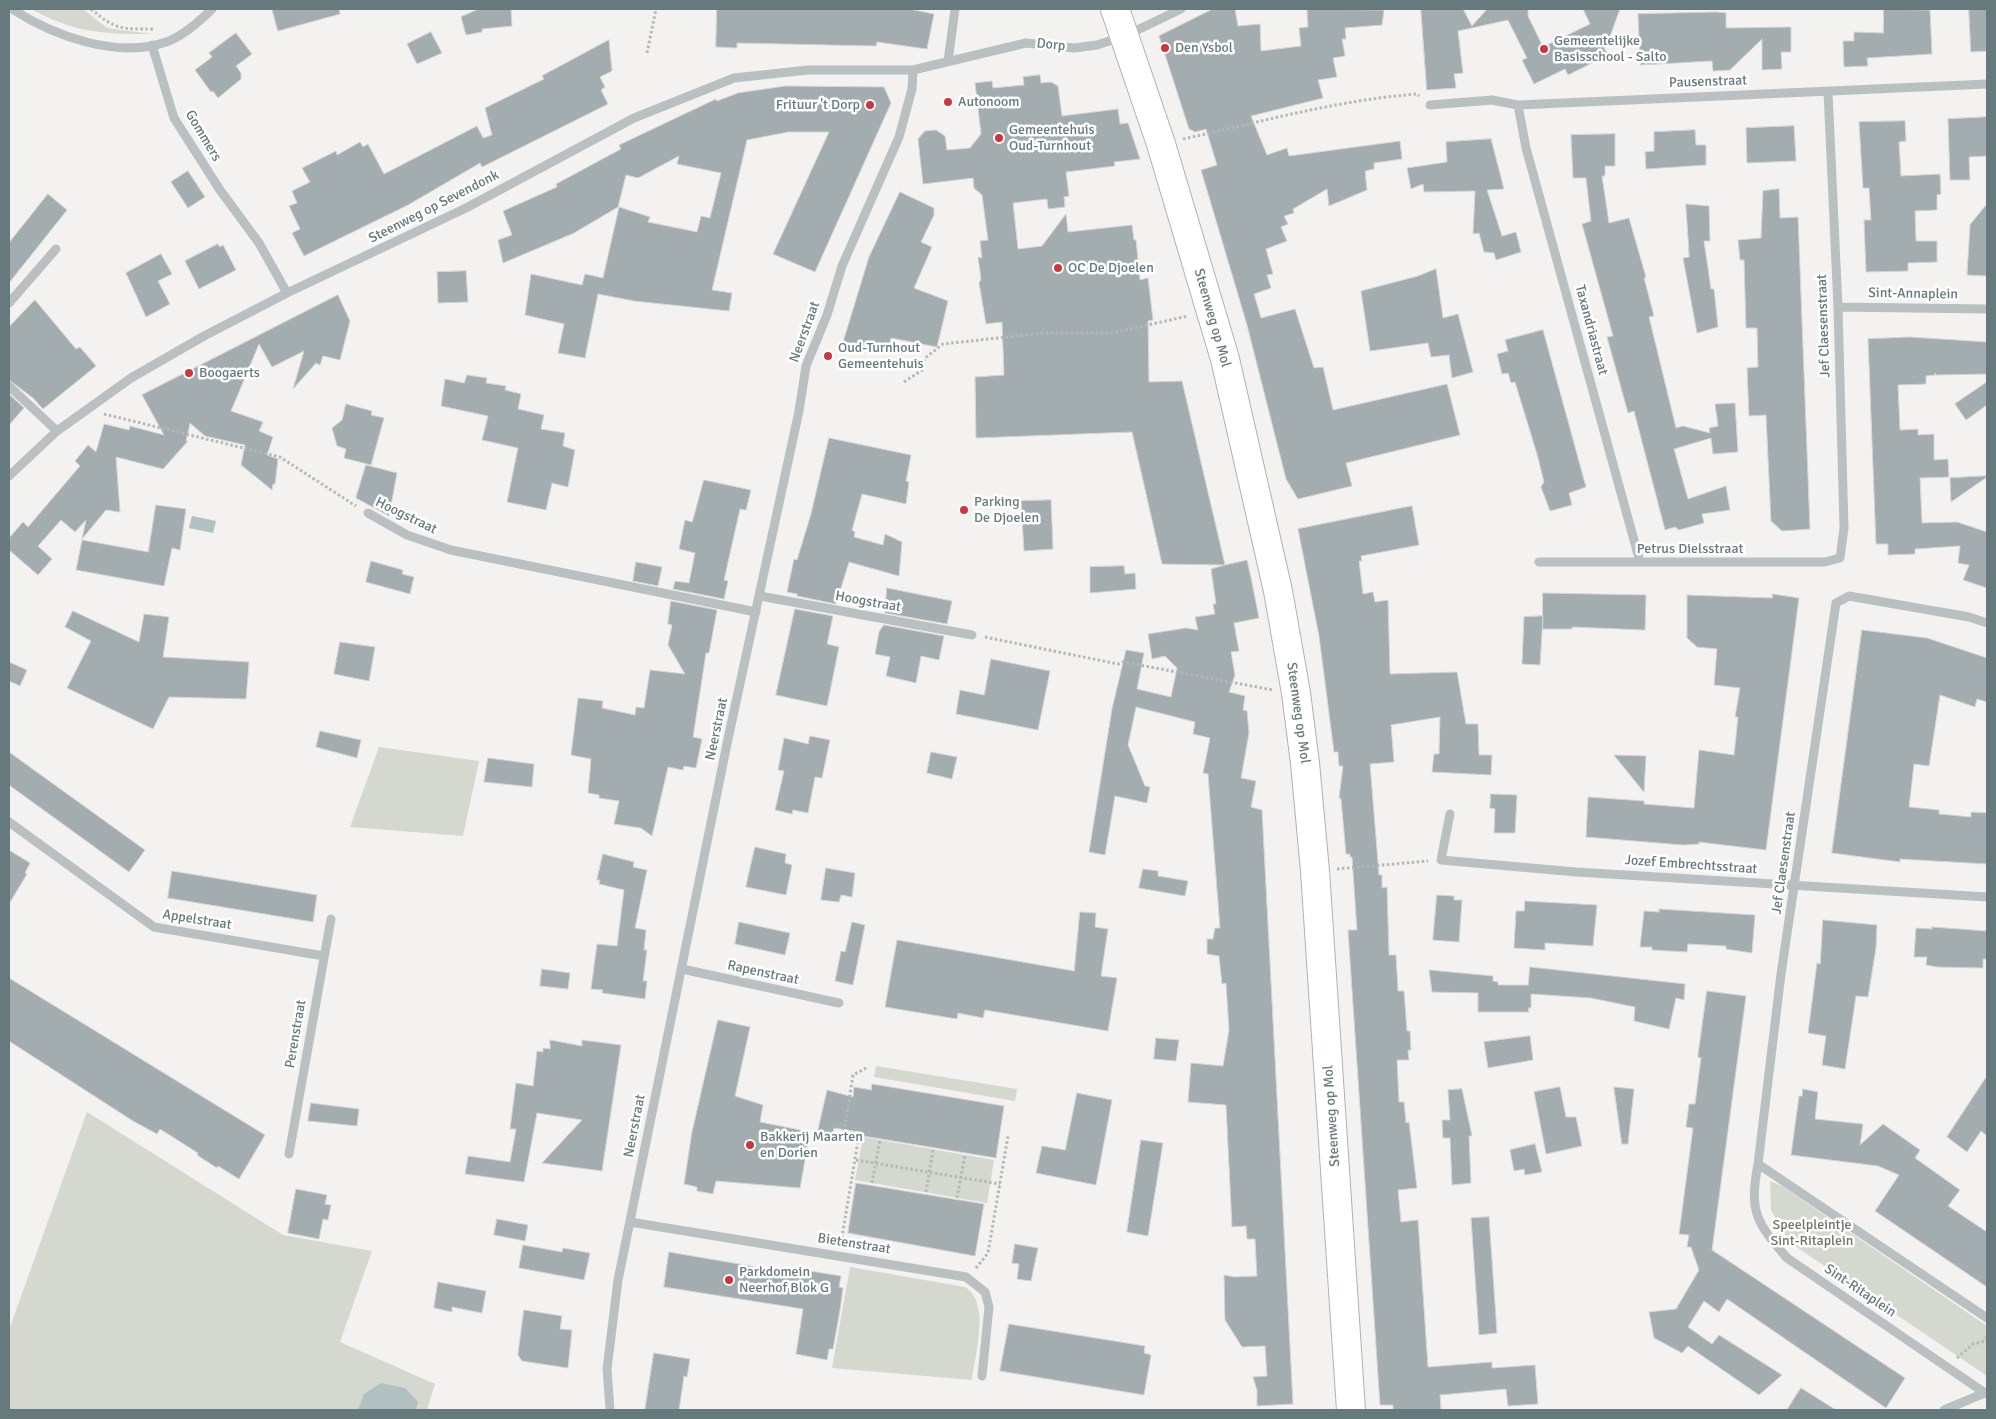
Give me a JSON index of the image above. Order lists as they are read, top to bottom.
{
  "streets": {
    "main road": ["Steenweg op Mol"],
    "street": [
      "Dorp",
      "Pausenstraat",
      "Gommers",
      "Steenweg op Sevendonk",
      "Sint-Annaplein",
      "Jef Claesenstraat",
      "Taxandriastraat",
      "Neerstraat",
      "Hoogstraat",
      "Petrus Dielsstraat",
      "Jozef Embrechtsstraat",
      "Appelstraat",
      "Rapenstraat",
      "Perenstraat",
      "Bietenstraat",
      "Sint-Ritaplein"
    ]
  },
  "crossings": [
    ["Dorp", "Steenweg op Sevendonk"],
    ["Dorp", "Steenweg op Mol"],
    ["Dorp", "Neerstraat"],
    ["Pausenstraat", "Jef Claesenstraat"],
    ["Pausenstraat", "Taxandriastraat"],
    ["Gommers", "Steenweg op Sevendonk"],
    ["Steenweg op Sevendonk", "Neerstraat"],
    ["Steenweg op Sevendonk", "Hoogstraat"],
    ["Sint-Annaplein", "Jef Claesenstraat"],
    ["Jef Claesenstraat", "Petrus Dielsstraat"],
    ["Jef Claesenstraat", "Jozef Embrechtsstraat"],
    ["Jef Claesenstraat", "Sint-Ritaplein"],
    ["Taxandriastraat", "Petrus Dielsstraat"],
    ["Neerstraat", "Hoogstraat"],
    ["Neerstraat", "Rapenstraat"],
    ["Neerstraat", "Bietenstraat"],
    ["Appelstraat", "Perenstraat"]
  ],
  "parks": ["Speelpleintje Sint-Ritaplein"],
  "places": [
    "Den Ysbol",
    "Gemeentelijke Basisschool - Salto",
    "Autonoom",
    "Frituur 't Dorp",
    "Gemeentehuis Oud-Turnhout",
    "OC De Djoelen",
    "Oud-Turnhout Gemeentehuis",
    "Boogaerts",
    "Parking De Djoelen",
    "Bakkerij Maarten en Dorien",
    "Parkdomein Neerhof Blok G"
  ]
}
